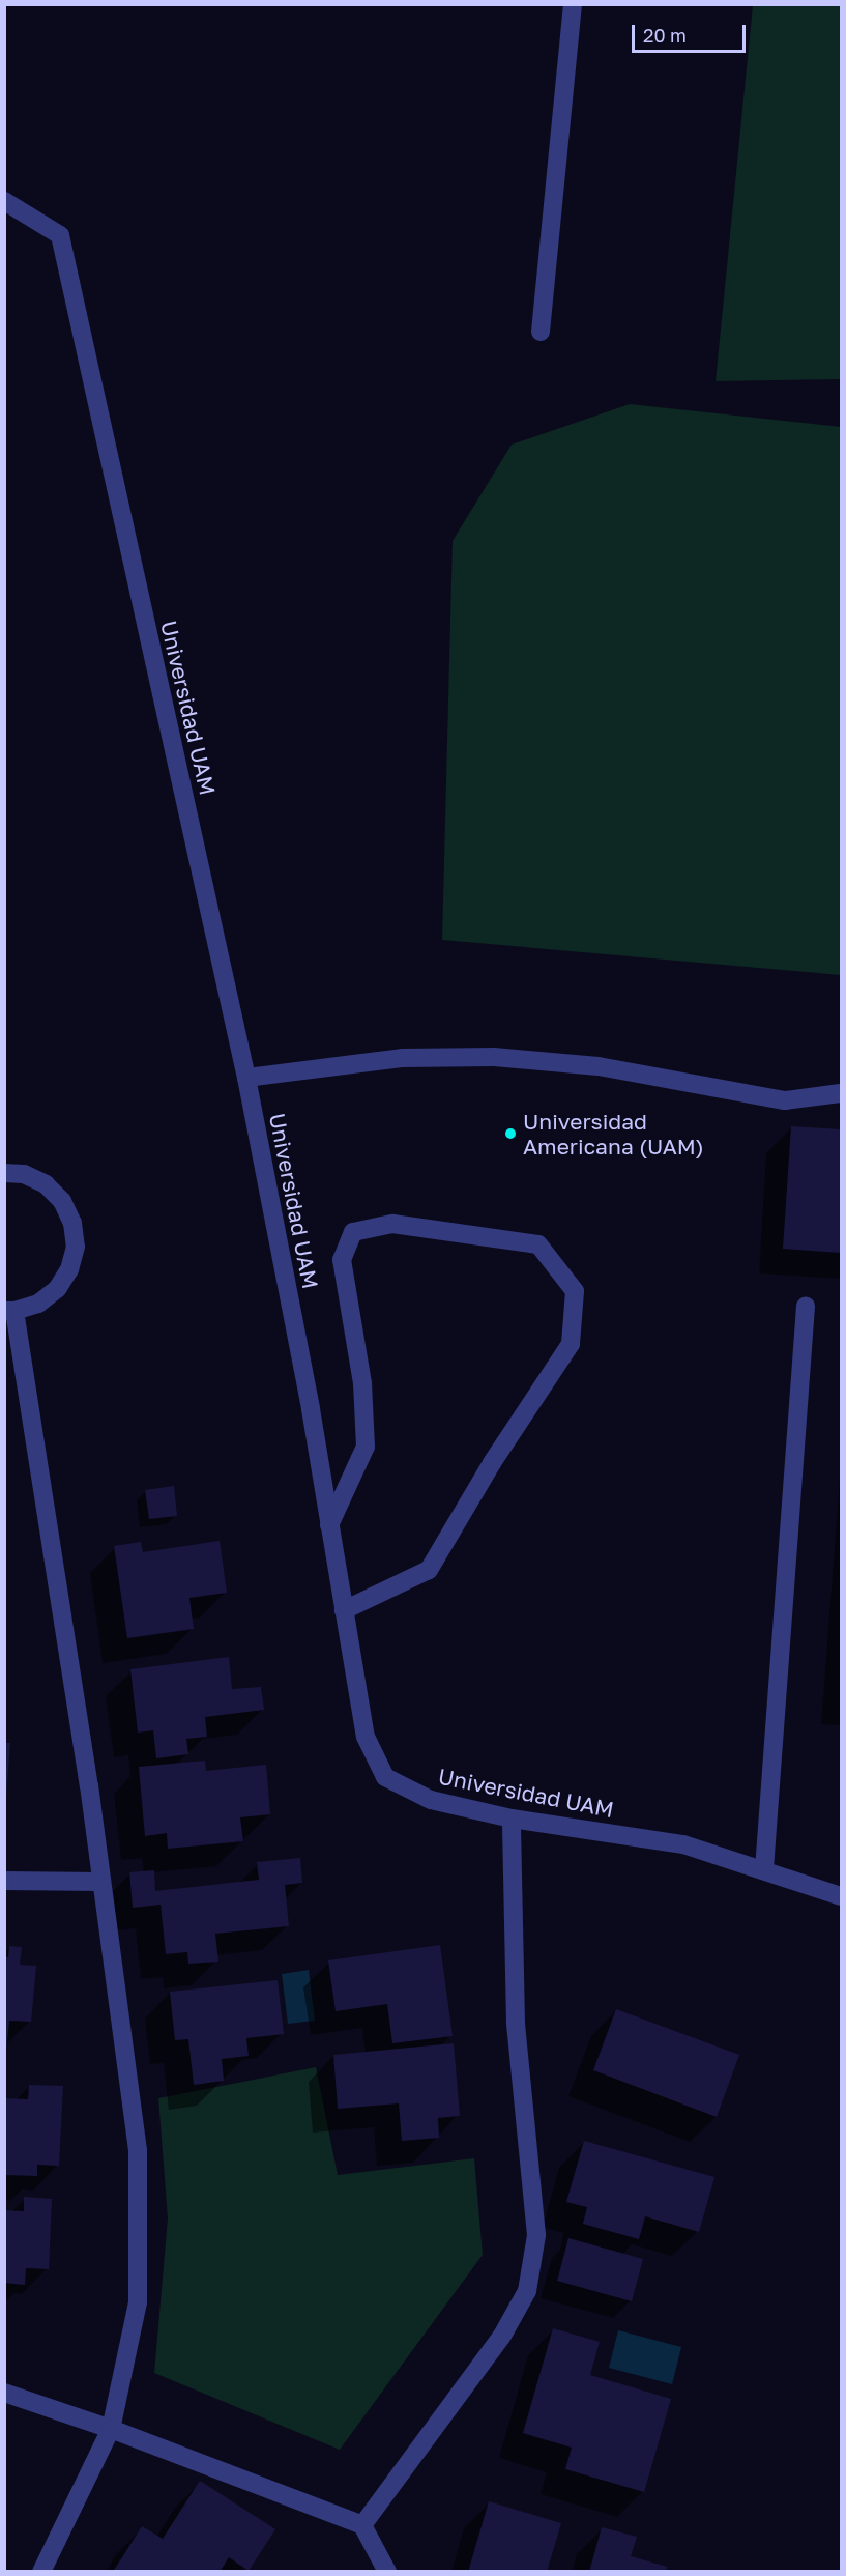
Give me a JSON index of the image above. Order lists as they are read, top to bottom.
{
  "streets": {
    "street": ["Universidad UAM"]
  },
  "places": ["Universidad Americana (UAM)"],
  "scale_bar": "20 m"
}
